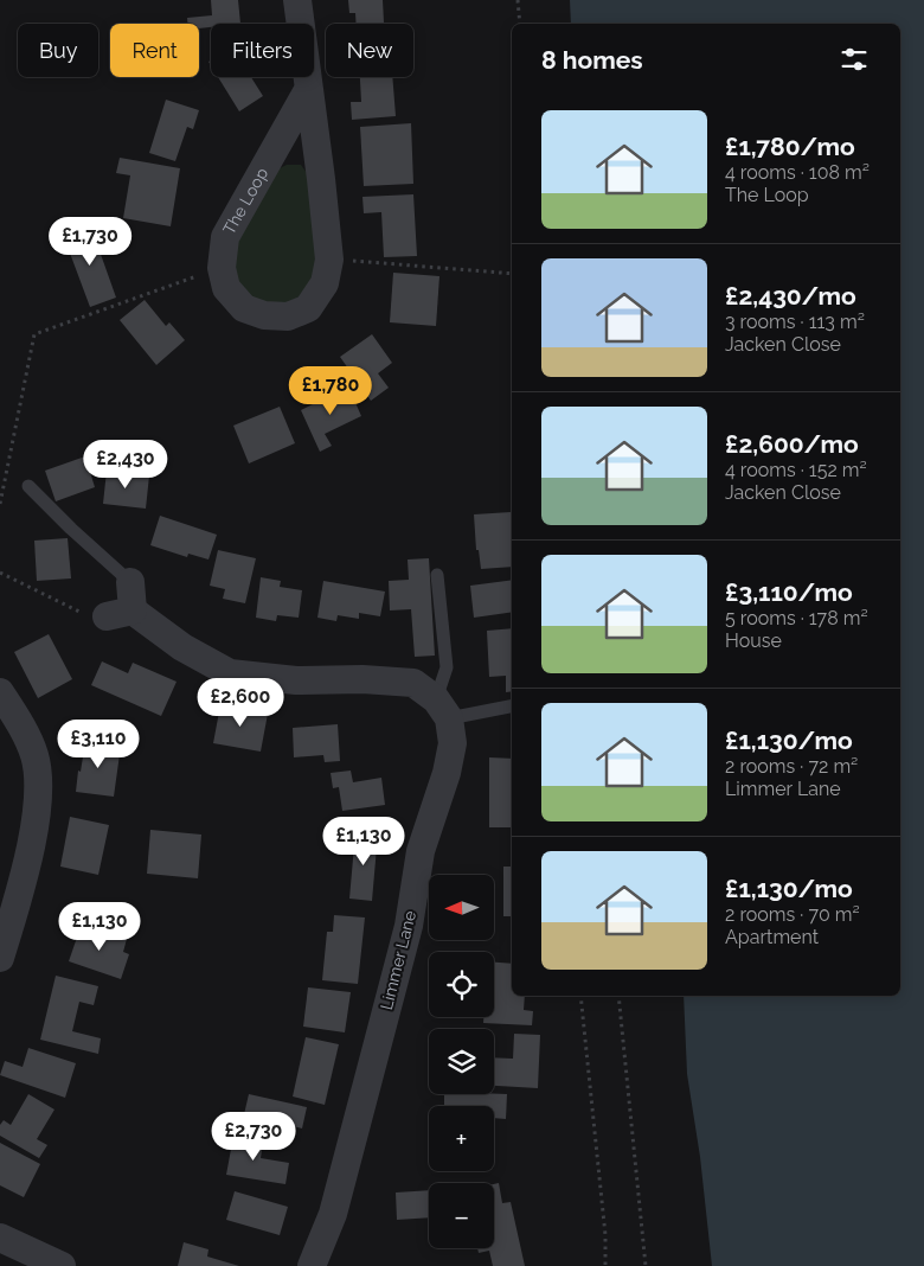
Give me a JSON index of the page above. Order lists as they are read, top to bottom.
{
  "streets": {
    "street": ["The Loop", "Limmer Lane"]
  },
  "north": "left",
  "page": {
    "chip": [
      "Buy",
      "Rent",
      "Filters",
      "New"
    ],
    "heading": "8 homes",
    "list": [
      {
        "name": "£1,780/mo",
        "note": "4 rooms · 108 m² · The Loop"
      },
      {
        "name": "£2,430/mo",
        "note": "3 rooms · 113 m² · Jacken Close"
      },
      {
        "name": "£2,600/mo",
        "note": "4 rooms · 152 m² · Jacken Close"
      },
      {
        "name": "£3,110/mo",
        "note": "5 rooms · 178 m² · House"
      },
      {
        "name": "£1,130/mo",
        "note": "2 rooms · 72 m² · Limmer Lane"
      },
      {
        "name": "£1,130/mo",
        "note": "2 rooms · 70 m² · Apartment"
      }
    ],
    "price": [
      "£1,730",
      "£1,780",
      "£2,430",
      "£2,600",
      "£3,110",
      "£1,130",
      "£1,130",
      "£2,730"
    ],
    "map_buttons": ["+", "−"]
  }
}
